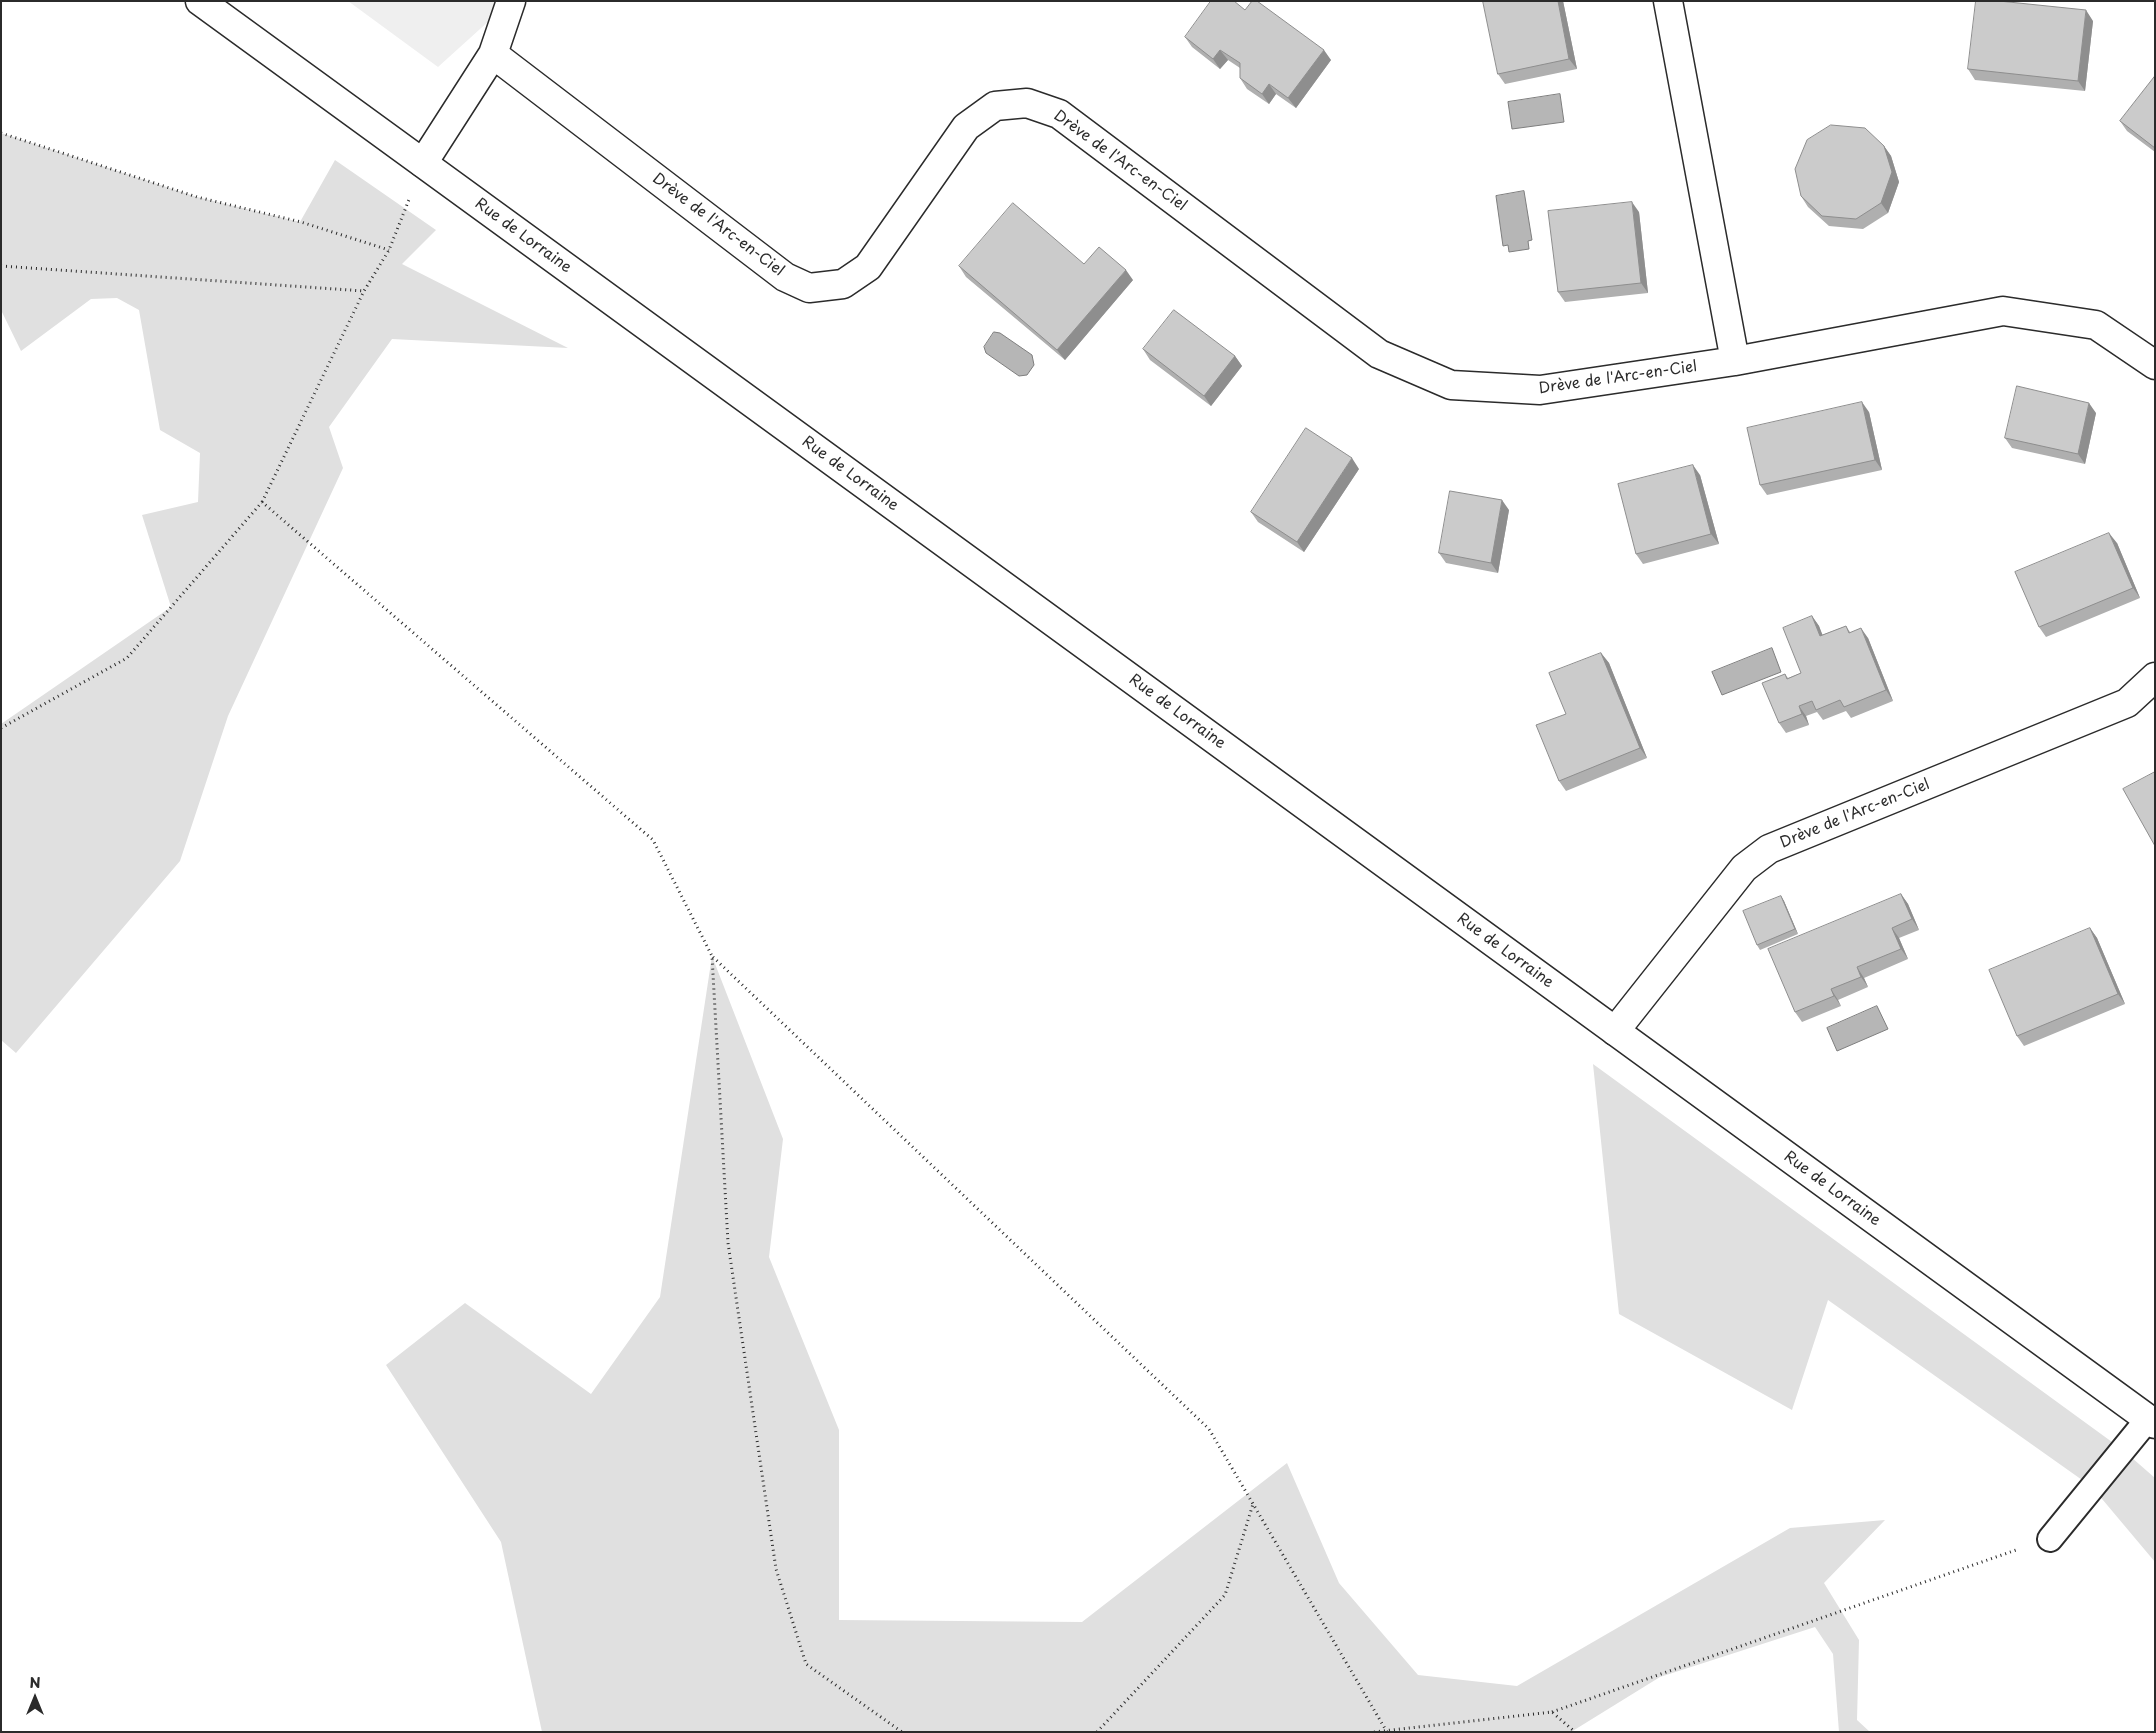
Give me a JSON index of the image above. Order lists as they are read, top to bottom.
{
  "streets": {
    "street": ["Drève de l'Arc-en-Ciel", "Rue de Lorraine"]
  },
  "crossings": [
    ["Drève de l'Arc-en-Ciel", "Rue de Lorraine"]
  ],
  "north": "top"
}
